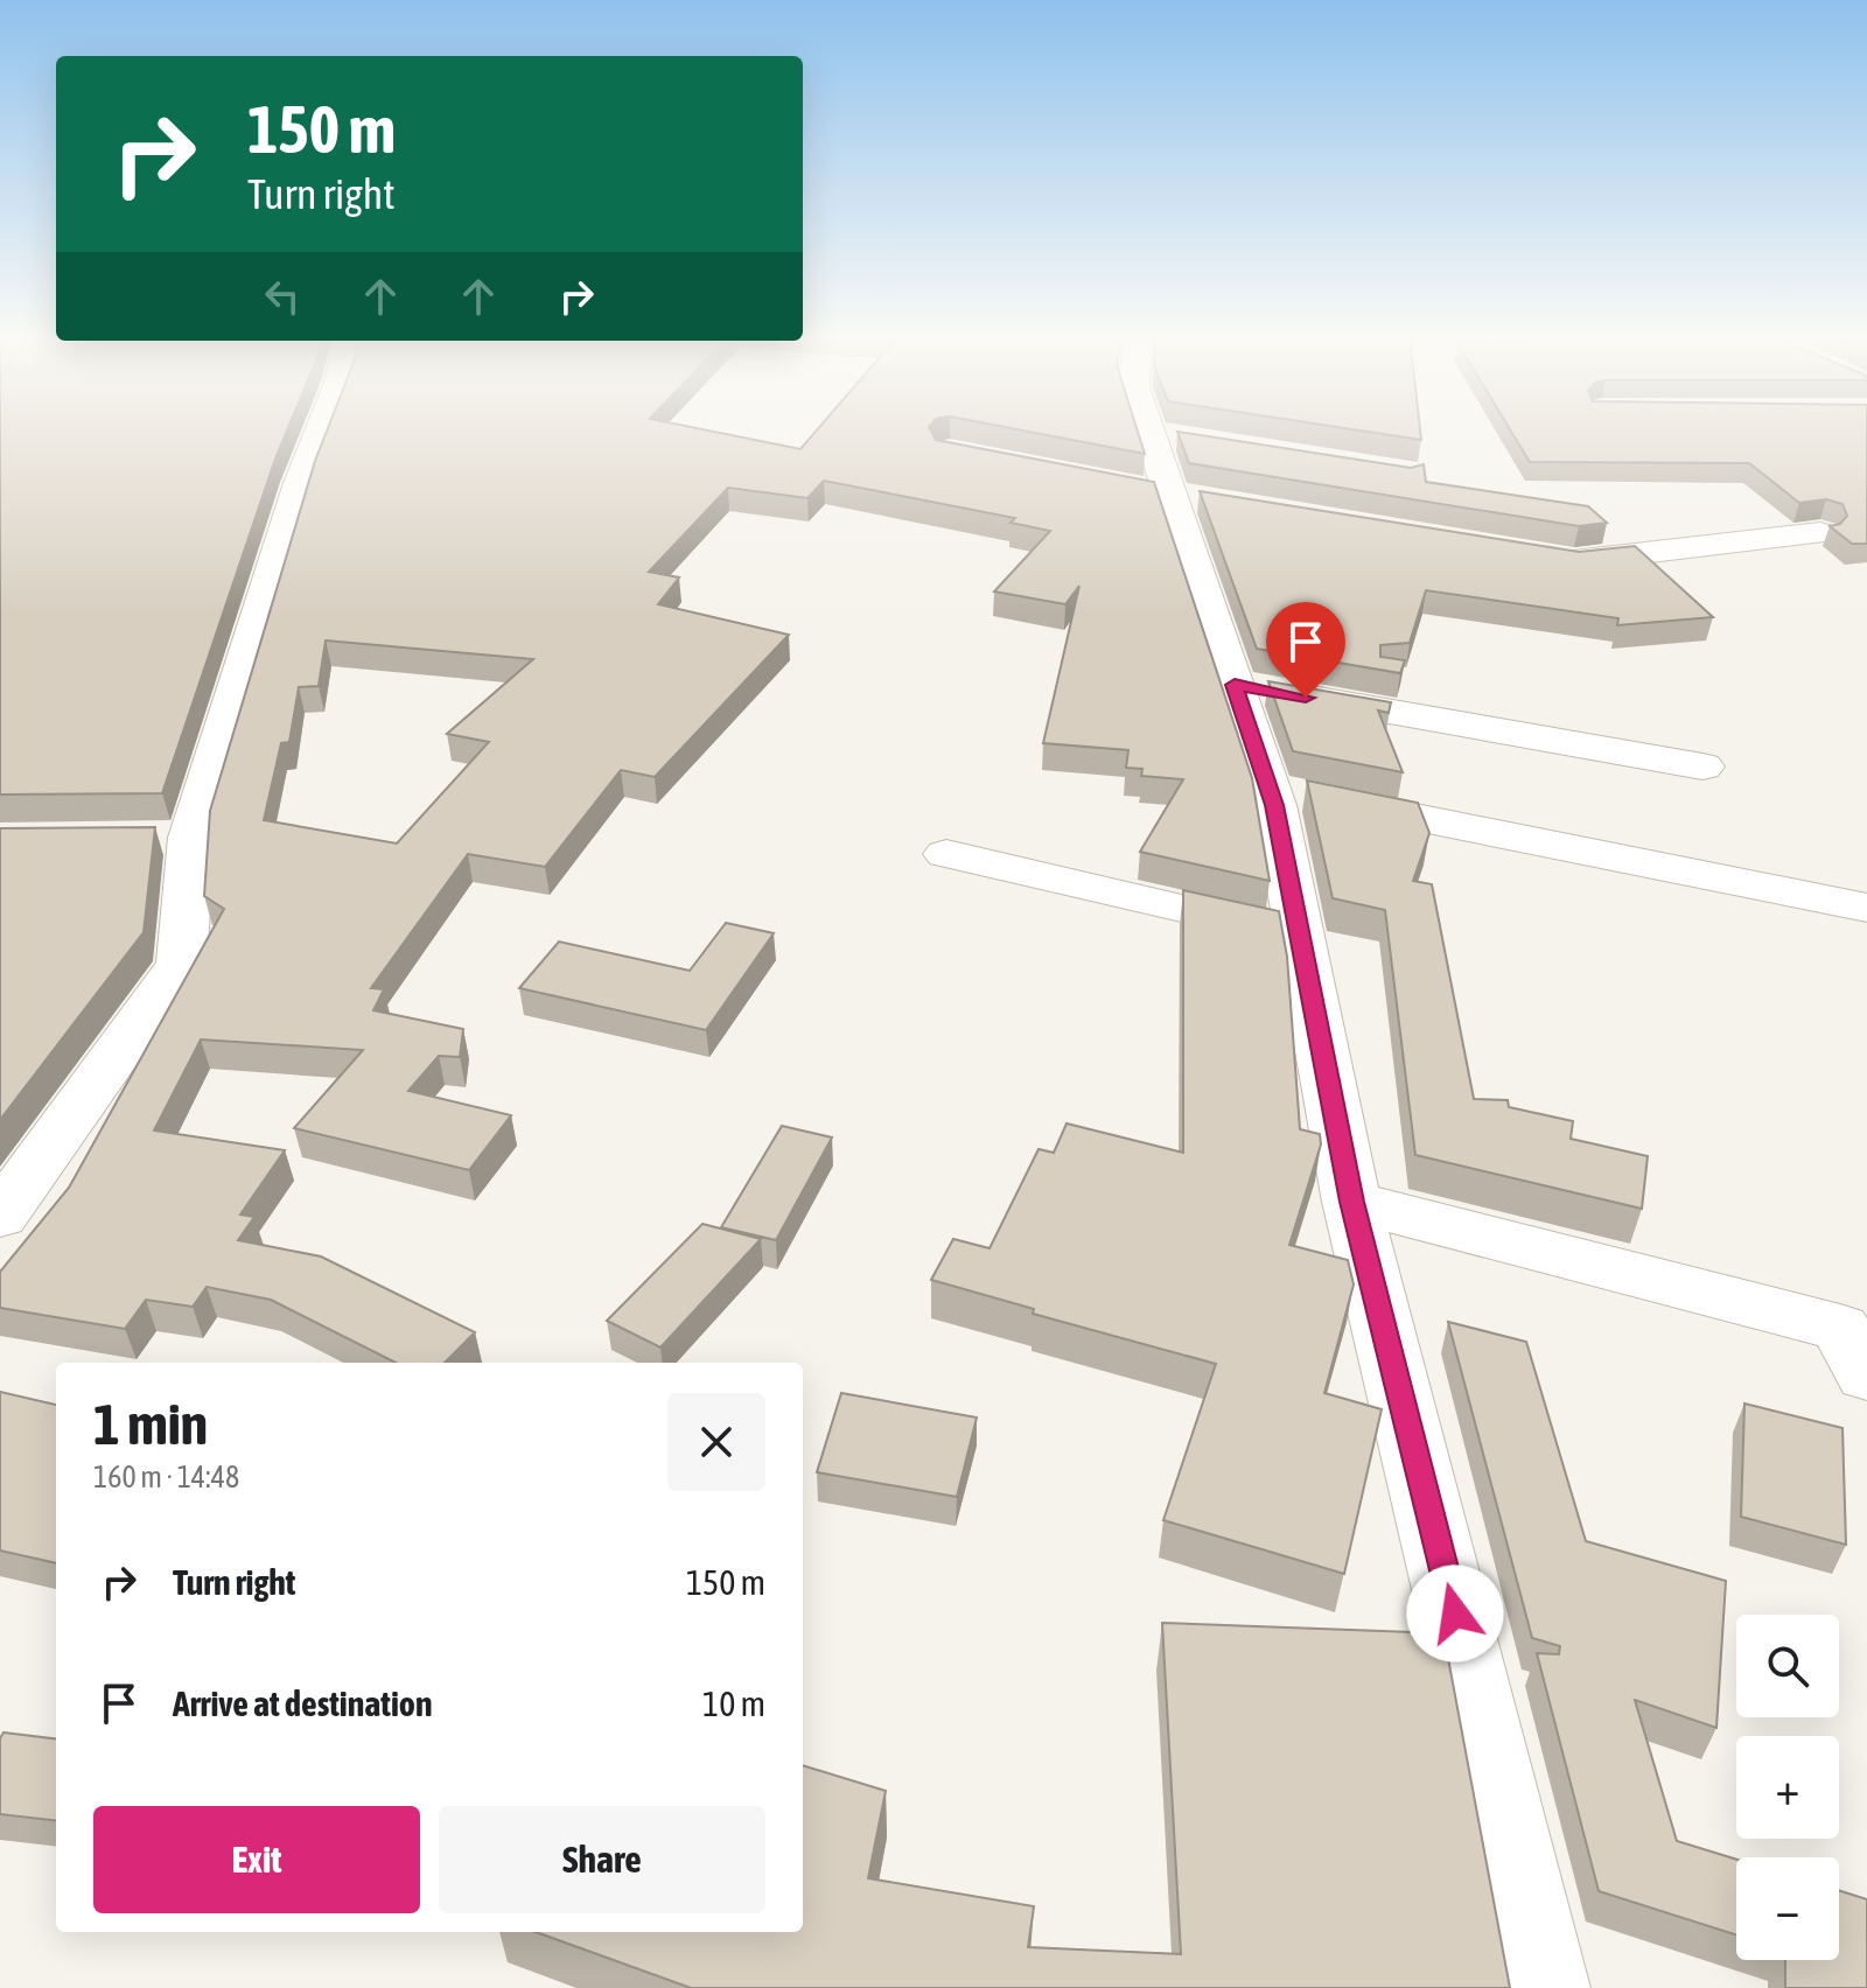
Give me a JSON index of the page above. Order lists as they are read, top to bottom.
{
  "page": {
    "turn": ["150 m", "Turn right"],
    "heading": ["1 min", "160 m · 14:48"],
    "list": [
      {
        "name": "Turn right",
        "value": "150 m"
      },
      {
        "name": "Arrive at destination",
        "value": "10 m"
      }
    ],
    "map_buttons": ["+", "−"],
    "buttons": ["Exit", "Share"]
  }
}
